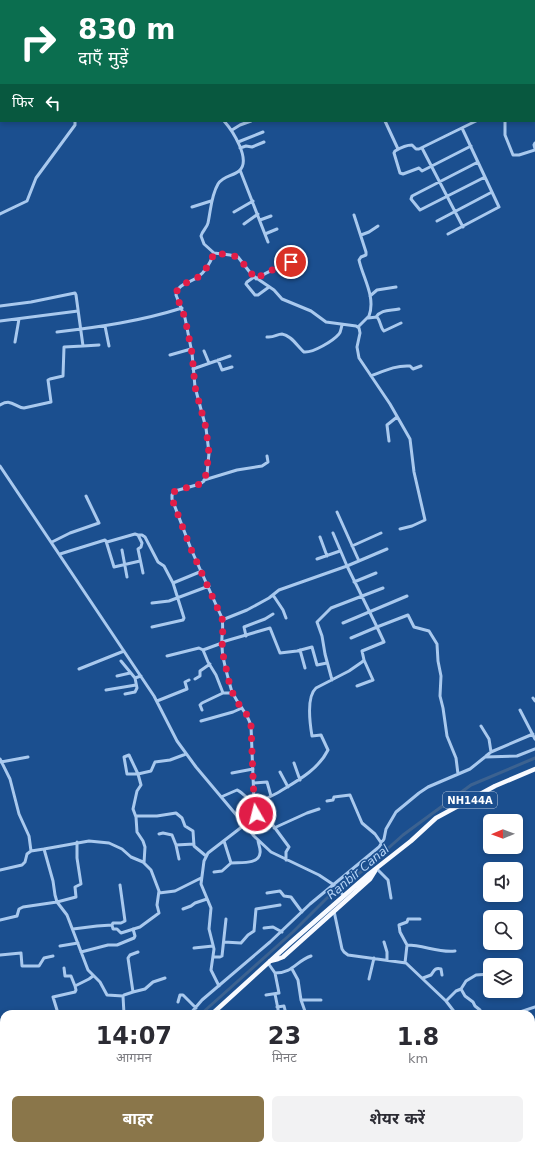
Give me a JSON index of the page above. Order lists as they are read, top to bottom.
{
  "streets": {
    "highway": ["NH144A"]
  },
  "water": ["Ranbir Canal"],
  "north": "left",
  "page": {
    "turn": ["830 m", "दाएँ मुड़ें"],
    "then": "फिर",
    "eta": [
      "14:07",
      "आगमन",
      "23",
      "मिनट",
      "1.8",
      "km"
    ],
    "buttons": ["बाहर", "शेयर करें"]
  }
}
